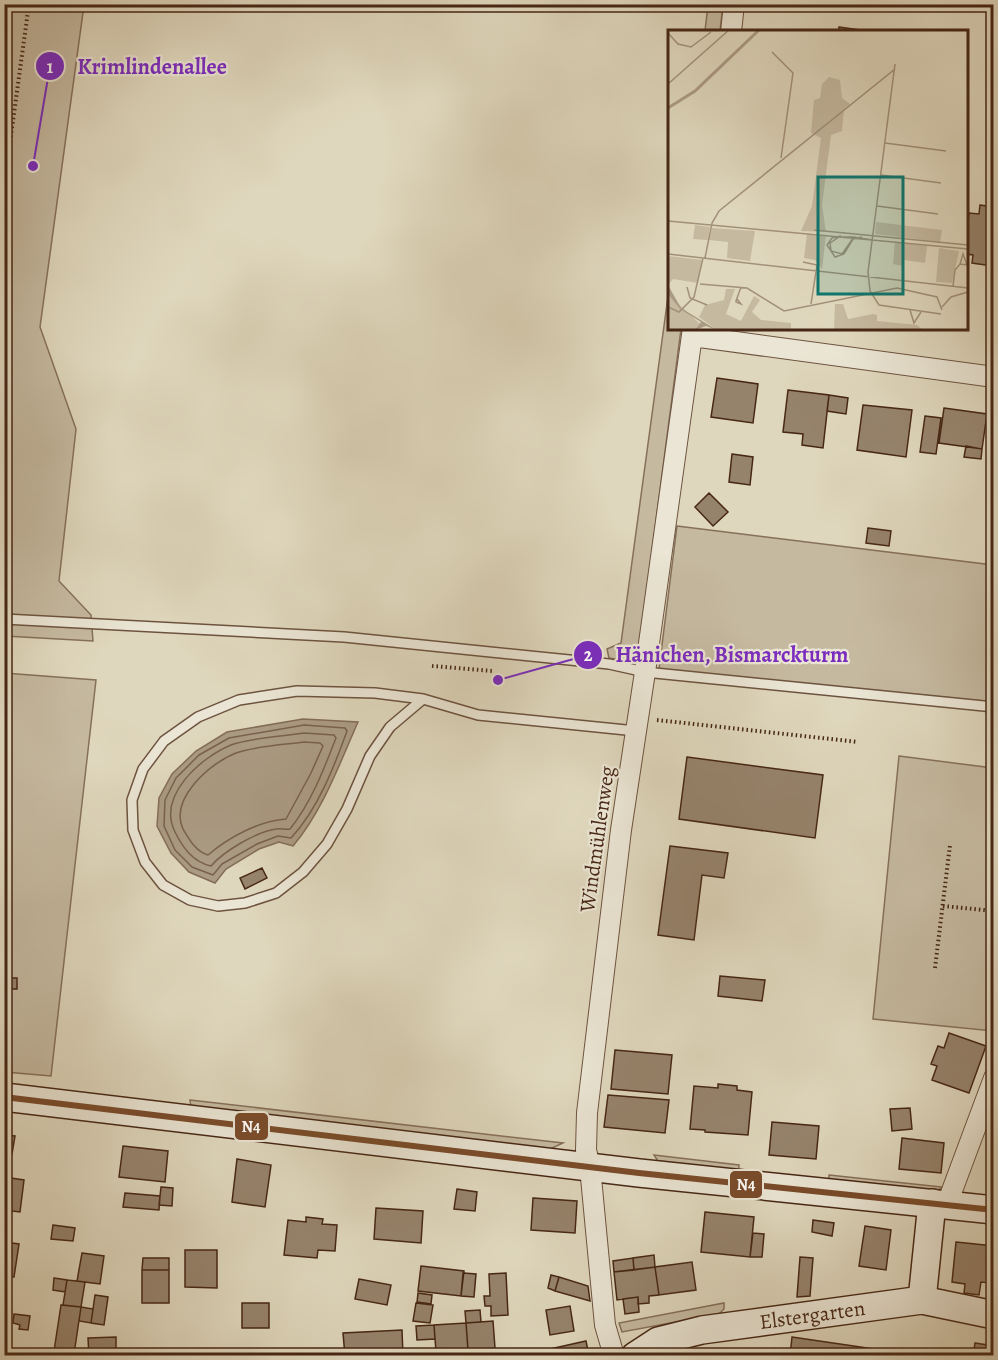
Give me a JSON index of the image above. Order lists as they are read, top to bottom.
{
  "streets": {
    "street": ["Windmühlenweg", "Elstergarten"]
  },
  "places": ["Krimlindenallee", "Hänichen, Bismarckturm"],
  "lines": ["transit line N4"]
}
